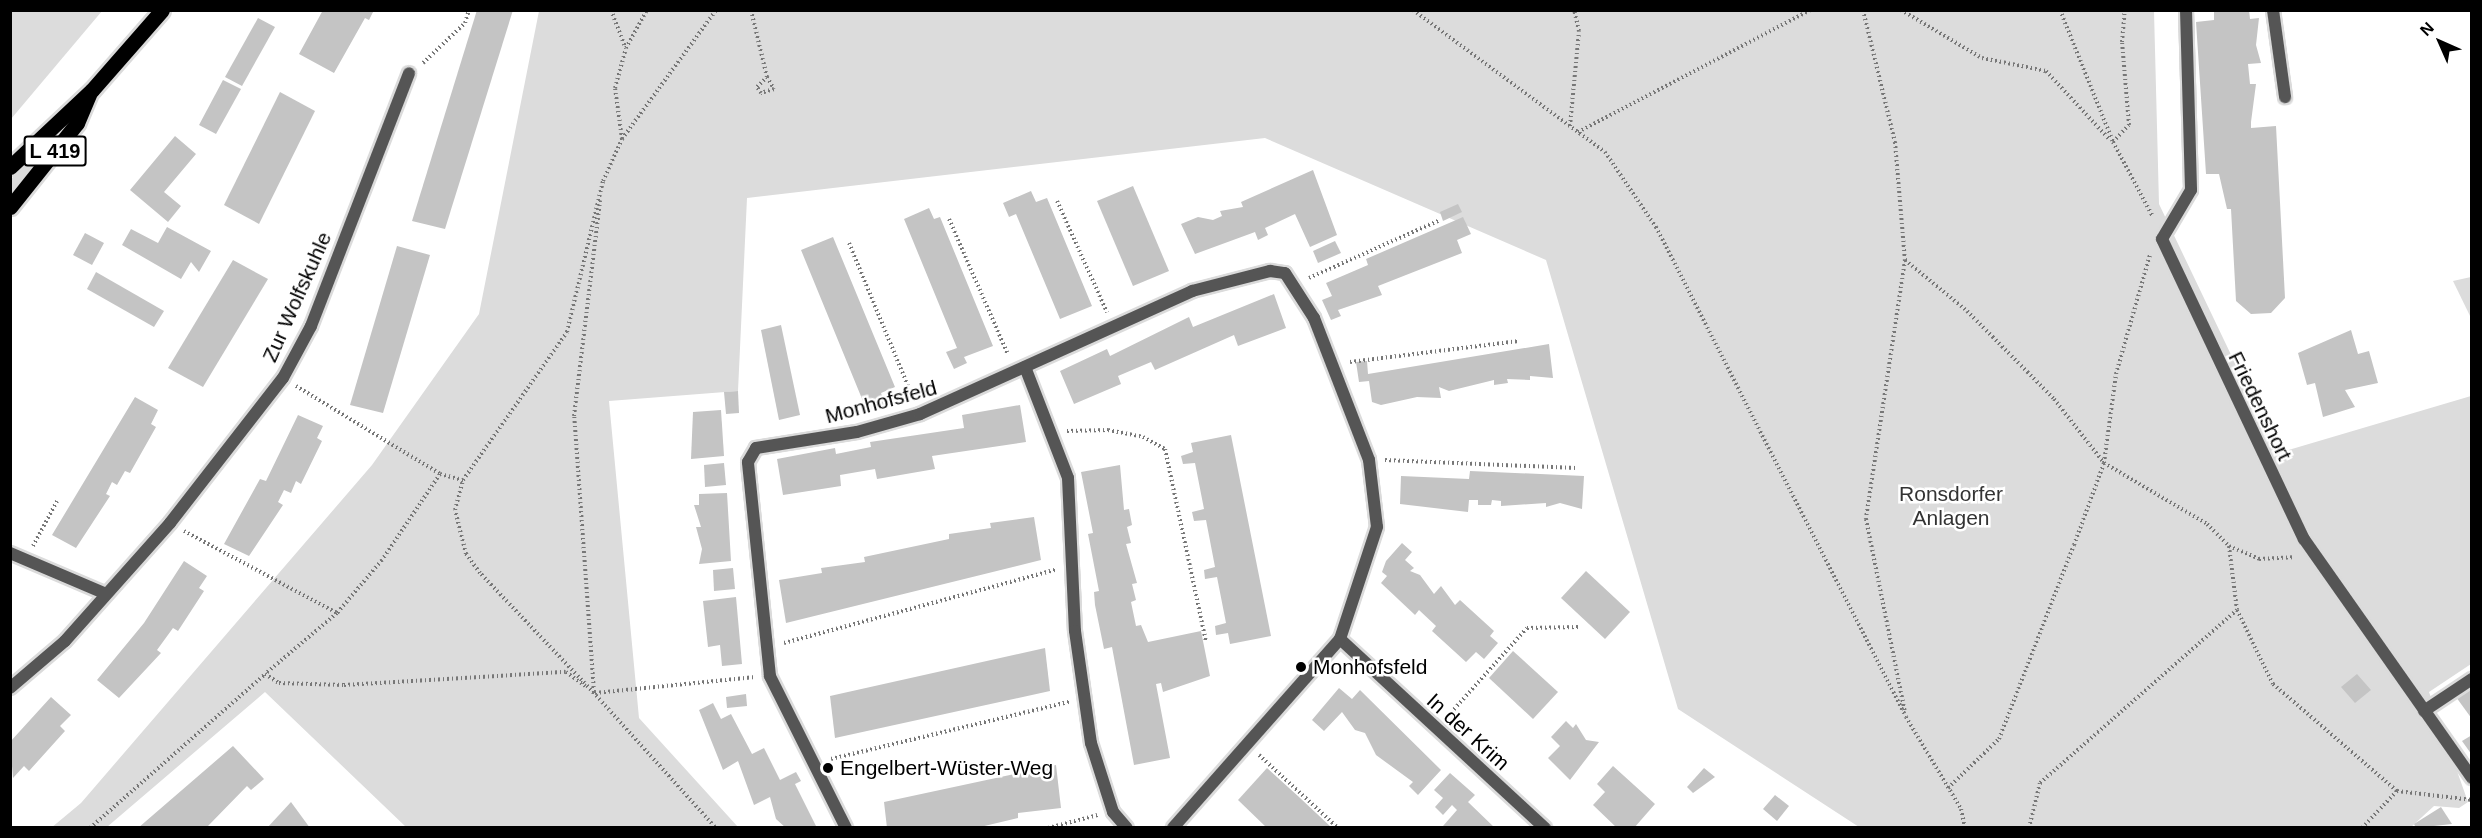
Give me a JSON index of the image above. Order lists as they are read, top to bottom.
{
  "streets": {
    "main road": ["L 419"],
    "street": [
      "Zur Wolfskuhle",
      "Monhofsfeld",
      "Friedenshort",
      "In der Krim"
    ]
  },
  "parks": ["Ronsdorfer Anlagen"],
  "places": ["Monhofsfeld", "Engelbert-Wüster-Weg"],
  "north": "top left"
}
